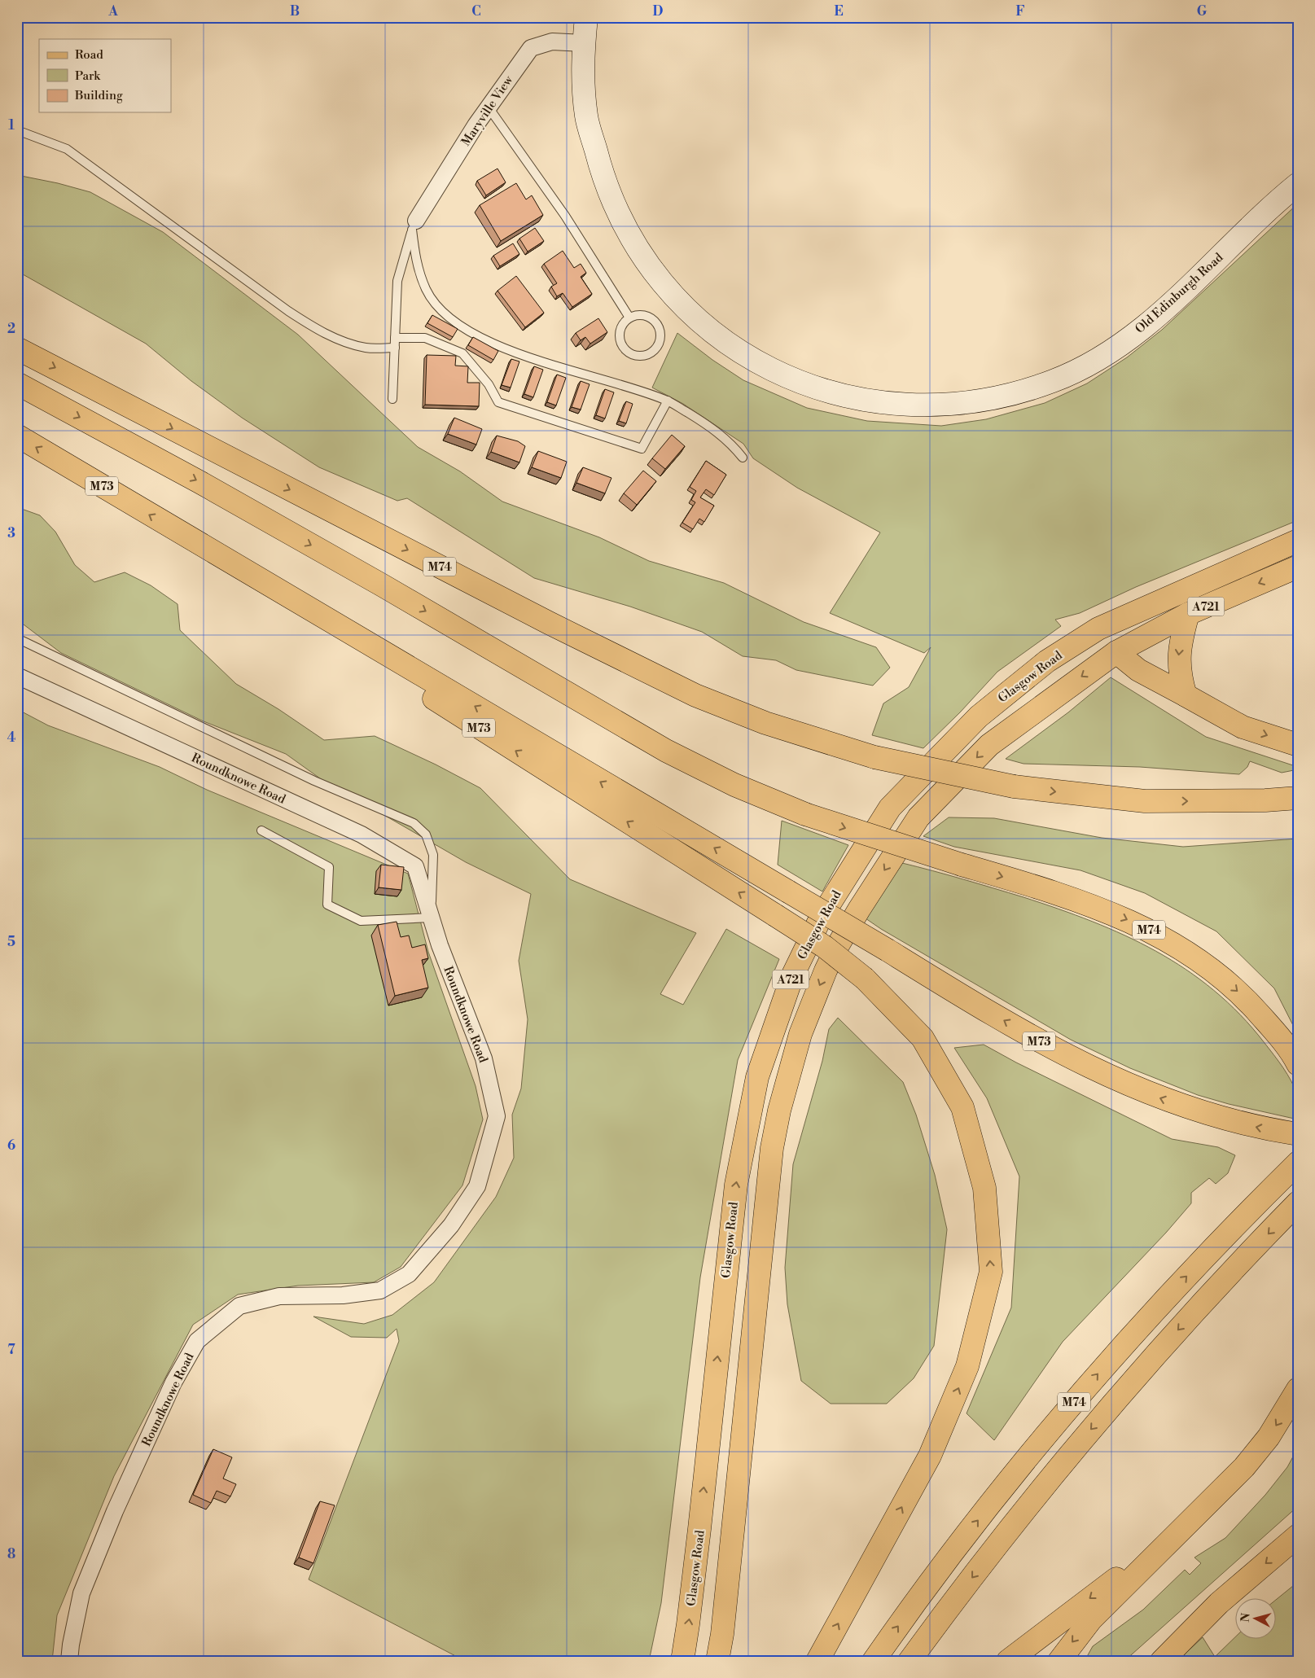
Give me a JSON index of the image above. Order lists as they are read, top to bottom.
{
  "streets": {
    "main road": [
      "Old Edinburgh Road",
      "M73",
      "M74",
      "A721",
      "Glasgow Road"
    ],
    "street": ["Maryville View", "Roundknowe Road"]
  },
  "crossings": [
    ["Maryville View", "Old Edinburgh Road"]
  ],
  "legend": ["Road", "Park", "Building"],
  "north": "left",
  "grid": {
    "columns": [
      "A",
      "B",
      "C",
      "D",
      "E",
      "F",
      "G"
    ],
    "rows": [
      "1",
      "2",
      "3",
      "4",
      "5",
      "6",
      "7",
      "8"
    ]
  }
}
